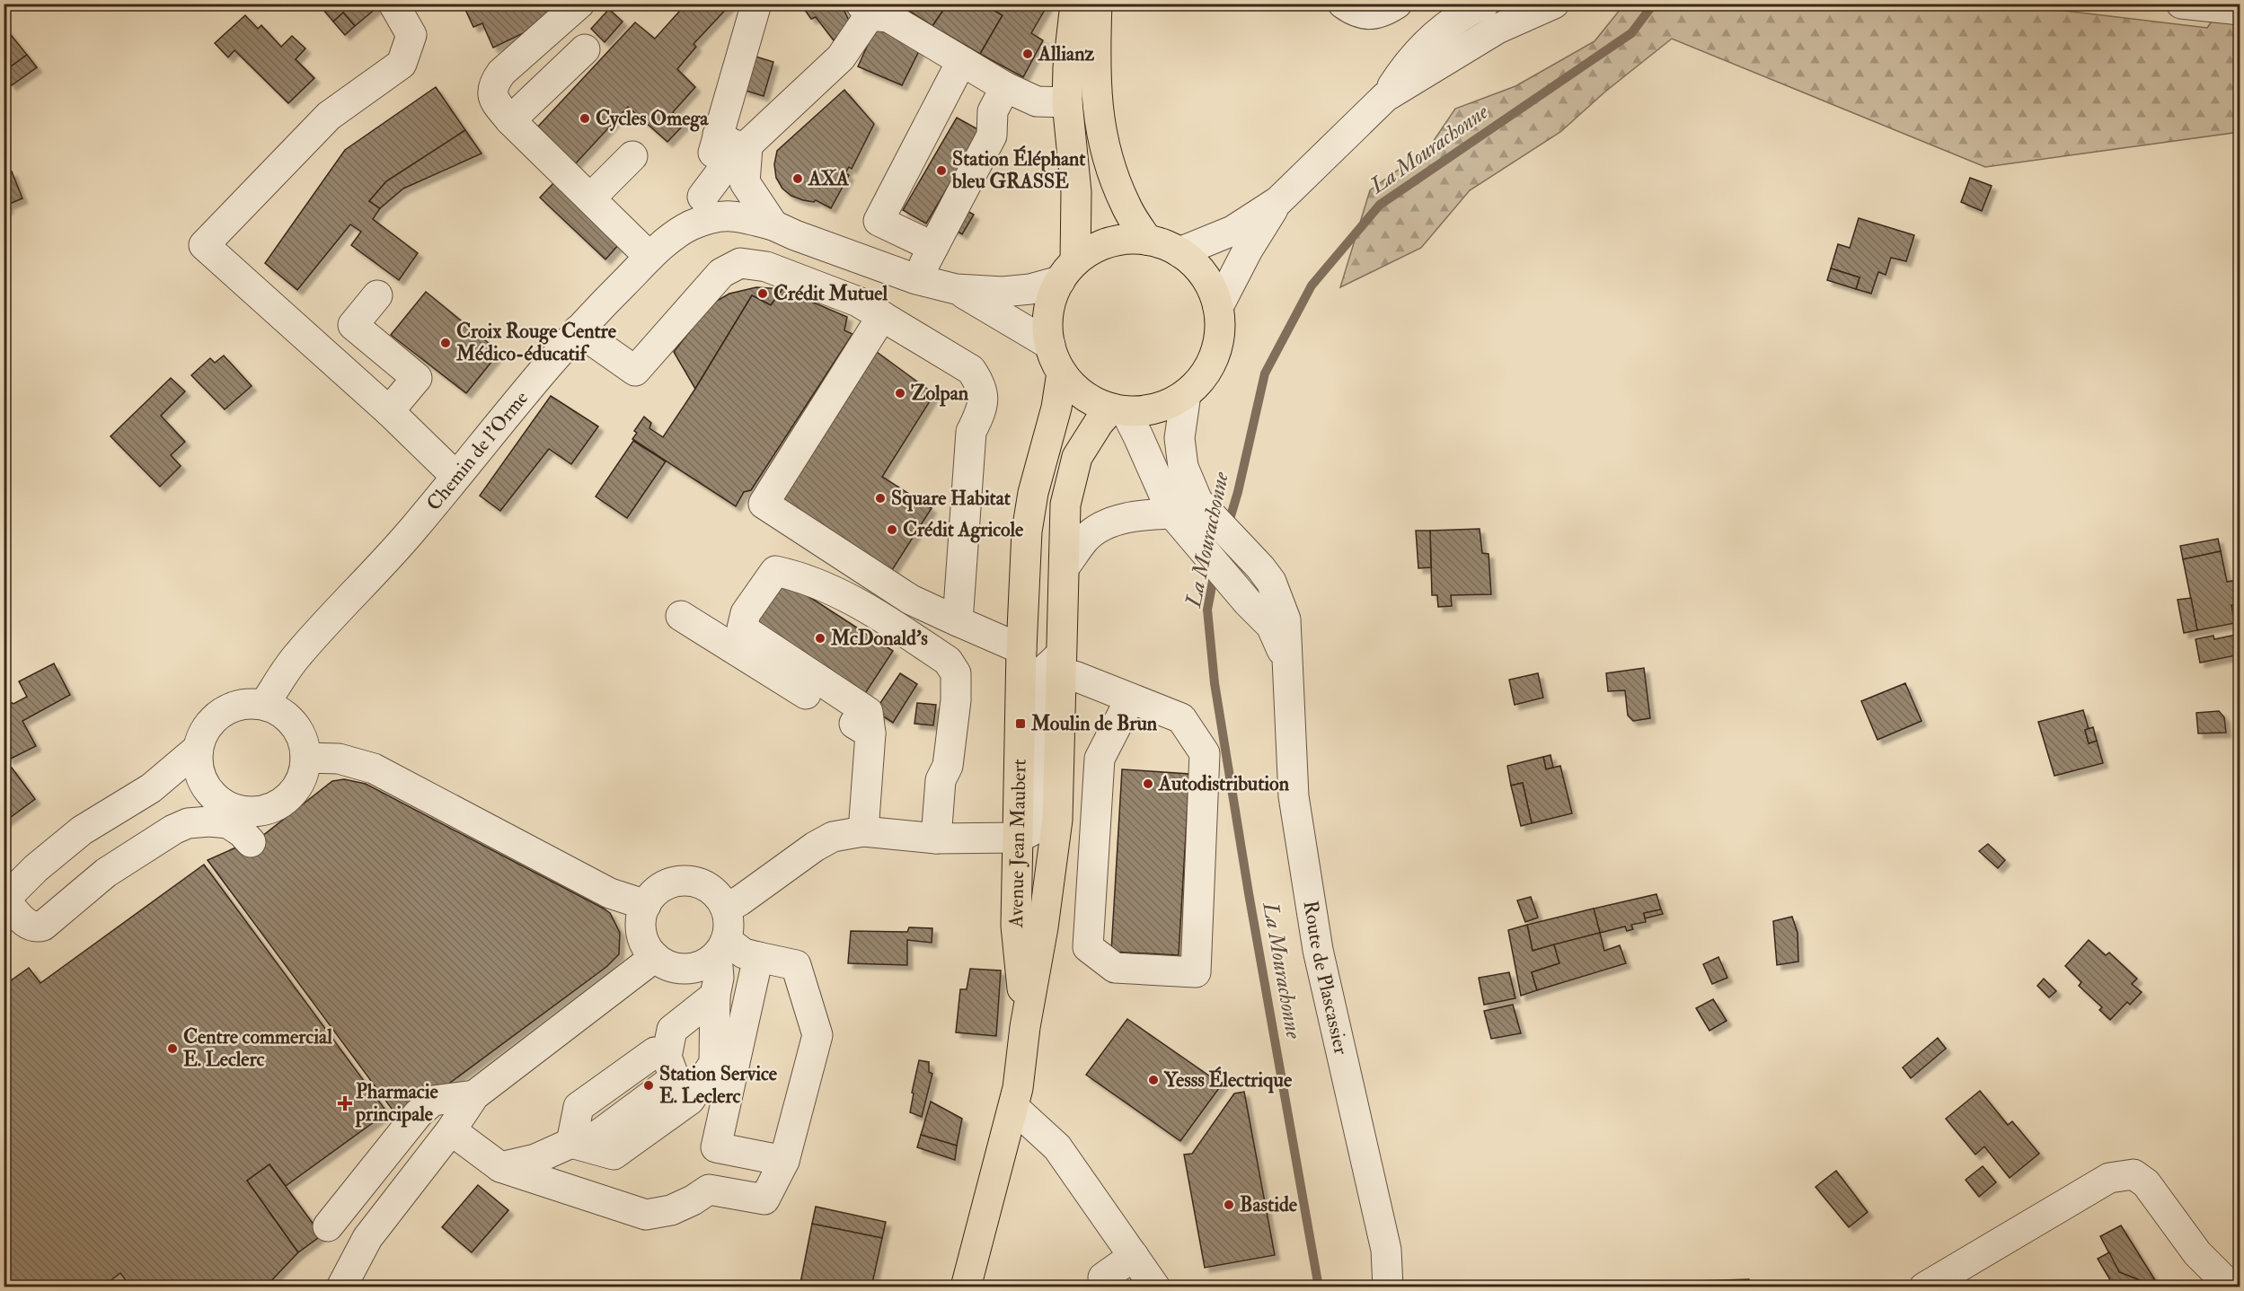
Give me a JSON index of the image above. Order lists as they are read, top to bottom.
{
  "streets": {
    "main road": ["Avenue Jean Maubert"],
    "street": ["Chemin de l'Orme", "Route de Plascassier"]
  },
  "crossings": [
    ["Avenue Jean Maubert", "Route de Plascassier"]
  ],
  "water": ["La Mourachonne"],
  "places": {
    "other": [
      "Allianz",
      "Cycles Omega",
      "Station Éléphant bleu GRASSE",
      "AXA",
      "Crédit Mutuel",
      "Croix Rouge Centre Médico-éducatif",
      "Zolpan",
      "Square Habitat",
      "Crédit Agricole",
      "McDonald's",
      "Autodistribution",
      "Centre commercial E. Leclerc",
      "Yesss Électrique",
      "Station Service E. Leclerc",
      "Bastide"
    ],
    "transit": ["Moulin de Brun"],
    "health": ["Pharmacie principale"]
  }
}
